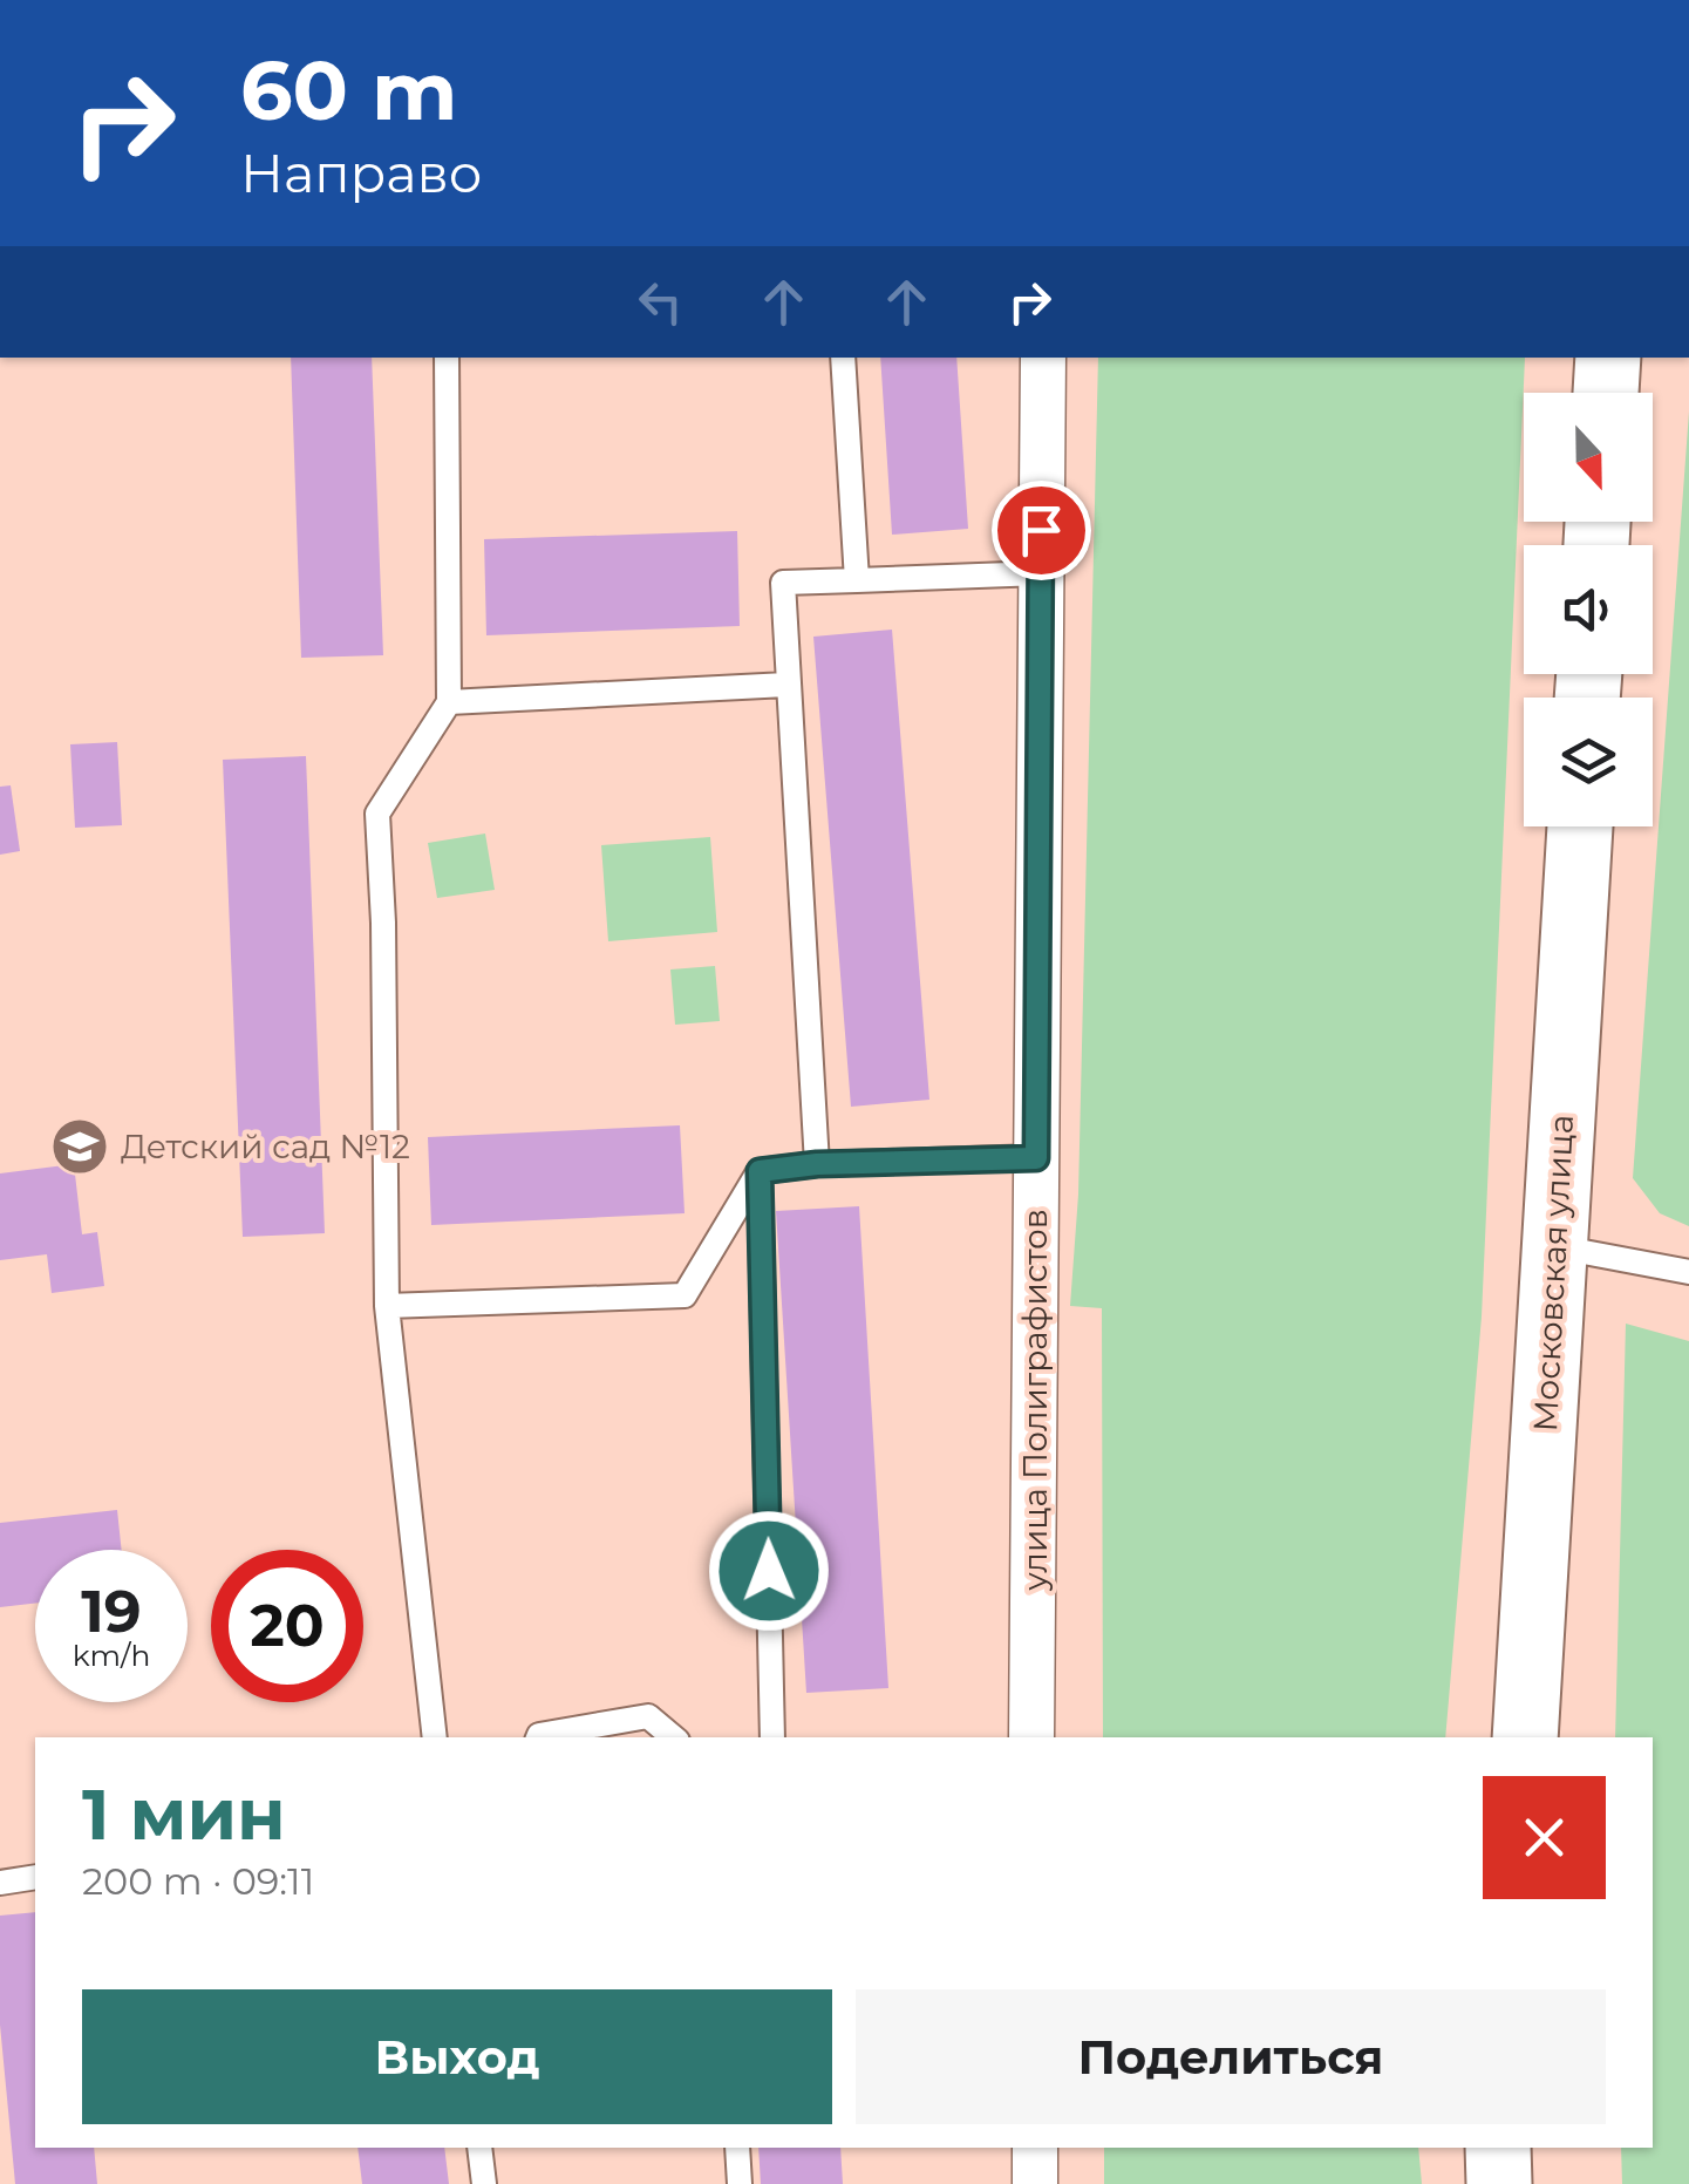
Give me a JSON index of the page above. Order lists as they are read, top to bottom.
{
  "streets": {
    "main road": ["Московская улица"],
    "street": ["улица Полиграфистов"]
  },
  "places": {
    "school or university": ["Детский сад №12"]
  },
  "north": "bottom",
  "page": {
    "turn": ["60 m", "Направо"],
    "speed": "19 km/h",
    "limit": "20",
    "heading": ["1 мин", "200 m · 09:11"],
    "buttons": ["Выход", "Поделиться"]
  }
}
